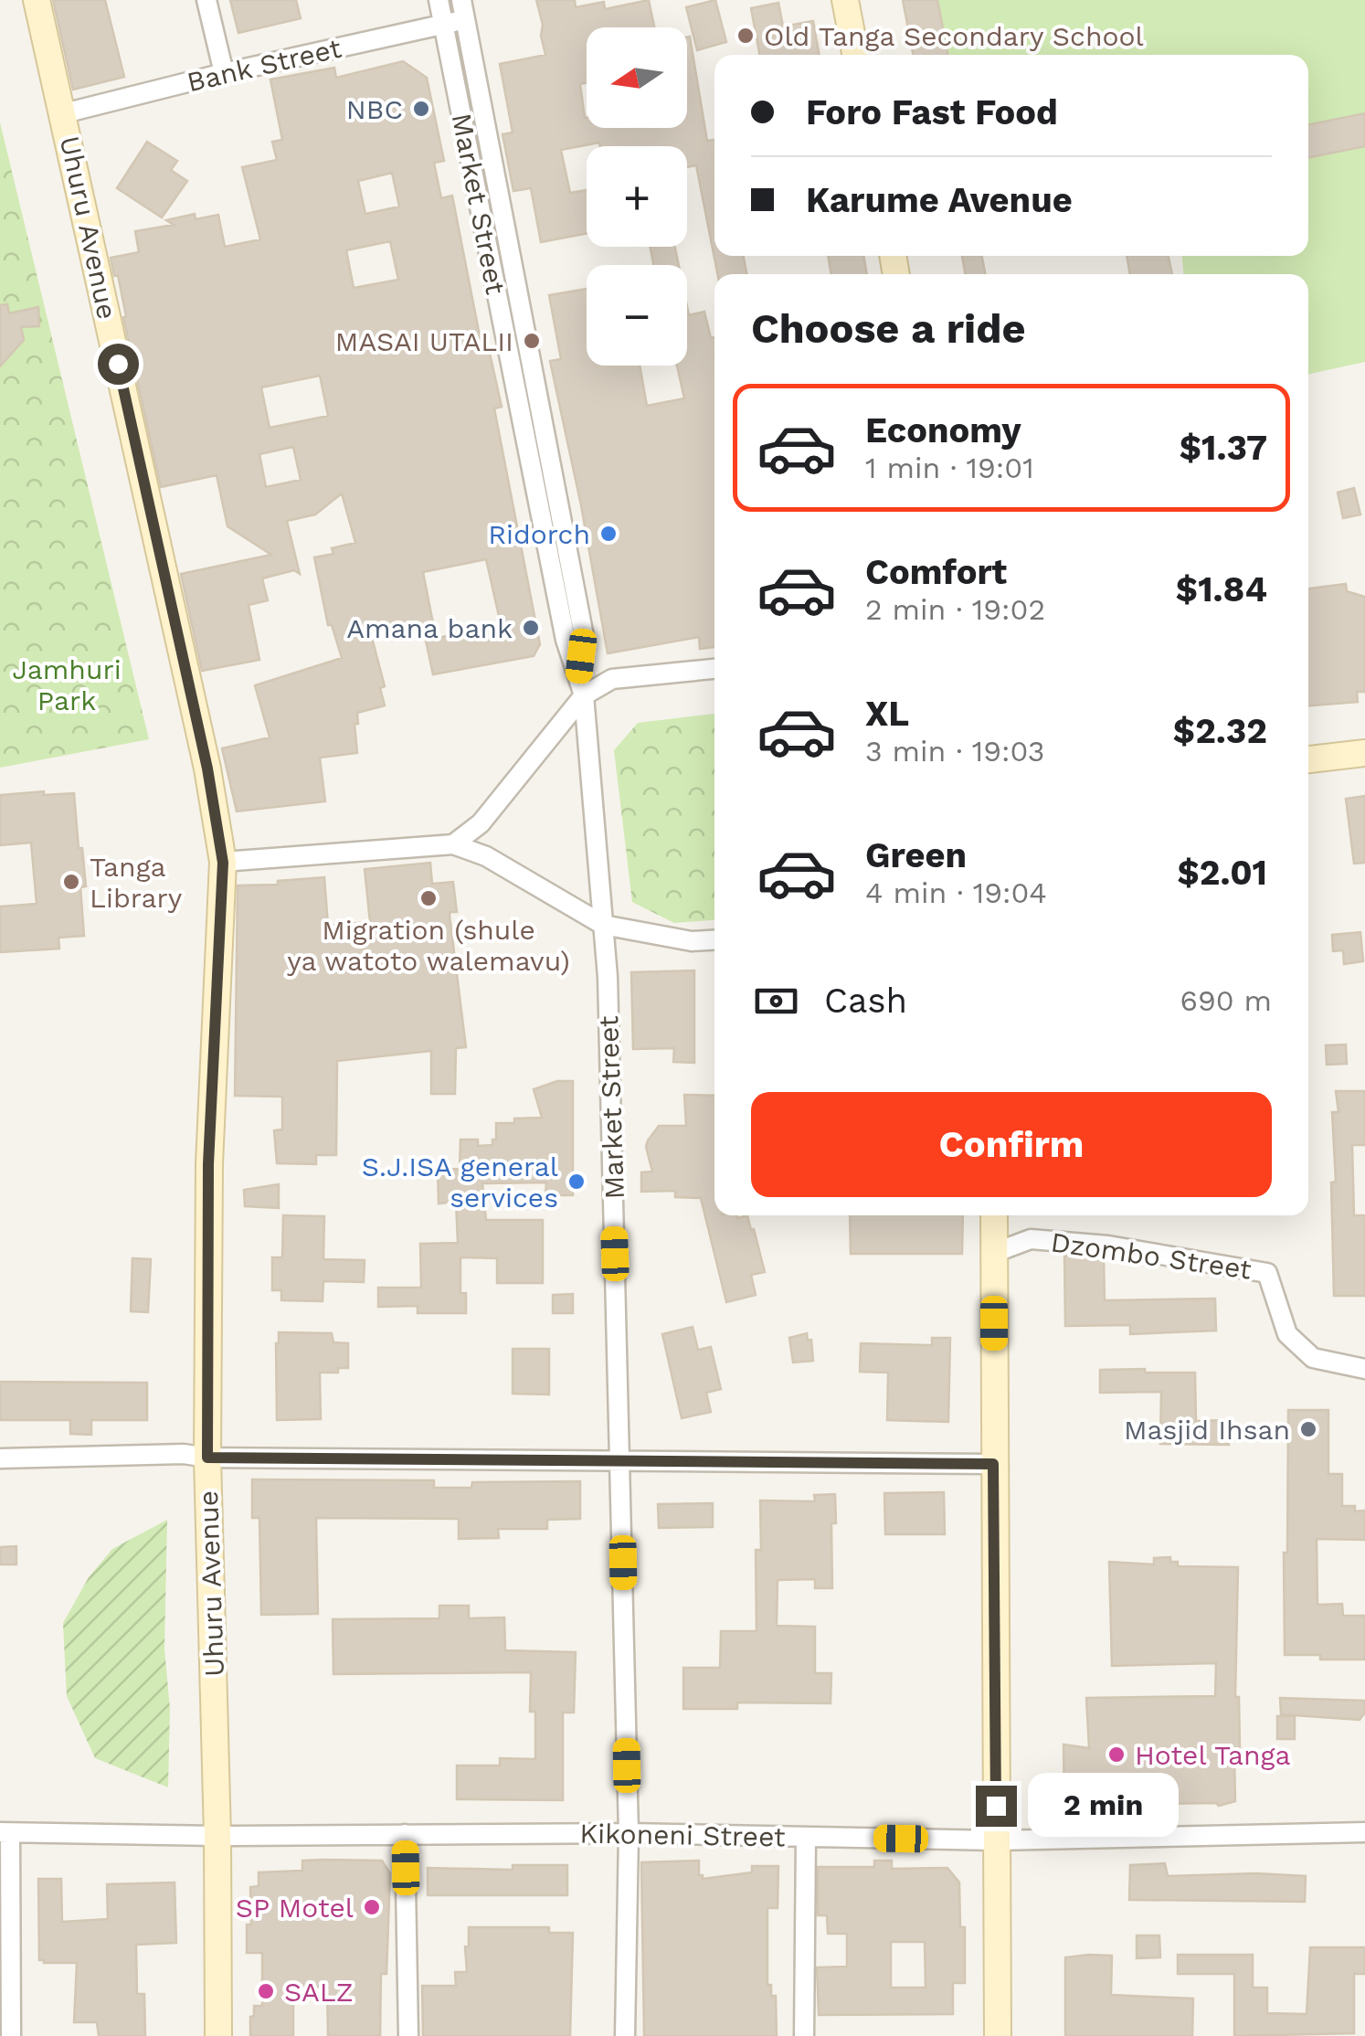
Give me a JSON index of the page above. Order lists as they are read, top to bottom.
{
  "streets": {
    "street": [
      "Bank Street",
      "Market Street",
      "Uhuru Avenue",
      "Dzombo Street",
      "Kikoneni Street"
    ]
  },
  "crossings": [
    ["Bank Street", "Market Street"],
    ["Bank Street", "Uhuru Avenue"],
    ["Market Street", "Kikoneni Street"],
    ["Uhuru Avenue", "Kikoneni Street"]
  ],
  "parks": ["Jamhuri Park"],
  "places": [
    "Old Tanga Secondary School",
    "NBC",
    "MASAI UTALII",
    "Ridorch",
    "Amana bank",
    "Tanga Library",
    "Migration (shule ya watoto walemavu)",
    "S.J.ISA general services",
    "Masjid Ihsan",
    "Hotel Tanga",
    "SP Motel",
    "SALZ"
  ],
  "north": "left",
  "page": {
    "map_buttons": ["+", "−"],
    "banner": ["Foro Fast Food", "Karume Avenue"],
    "heading": "Choose a ride",
    "list": [
      {
        "name": "Economy",
        "note": "1 min · 19:01",
        "value": "$1.37"
      },
      {
        "name": "Comfort",
        "note": "2 min · 19:02",
        "value": "$1.84"
      },
      {
        "name": "XL",
        "note": "3 min · 19:03",
        "value": "$2.32"
      },
      {
        "name": "Green",
        "note": "4 min · 19:04",
        "value": "$2.01"
      }
    ],
    "pay": ["Cash", "690 m"],
    "buttons": "Confirm",
    "bubble": "2 min"
  }
}
